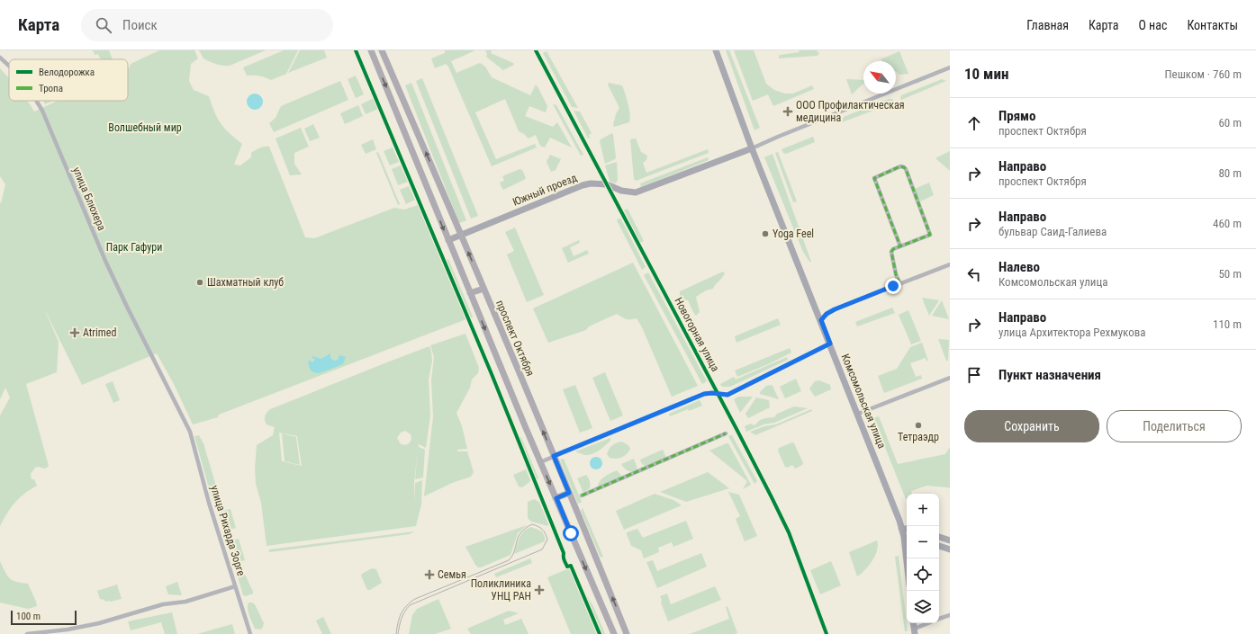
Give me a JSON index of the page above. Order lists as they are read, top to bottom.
{
  "streets": {
    "main road": ["Южный проезд", "проспект Октября", "Комсомольская улица"],
    "street": ["улица Блюхера", "Новогорная улица", "улица Рихарда Зорге"]
  },
  "crossings": [
    ["Южный проезд", "Новогорная улица"],
    ["Южный проезд", "проспект Октября"],
    ["Южный проезд", "Комсомольская улица"],
    ["улица Блюхера", "улица Рихарда Зорге"]
  ],
  "parks": ["Волшебный мир", "Парк Гафури"],
  "places": {
    "health": [
      "ООО Профилактическая медицина",
      "Atrimed",
      "Семья",
      "Поликлиника УНЦ РАН"
    ],
    "other": ["Yoga Feel", "Шахматный клуб", "Тетраэдр"]
  },
  "legend": ["Велодорожка", "Тропа"],
  "scale_bar": "100 m",
  "north": "top left",
  "page": {
    "header": "Карта",
    "search": "Поиск",
    "nav": [
      "Главная",
      "Карта",
      "О нас",
      "Контакты"
    ],
    "heading": ["10 мин", "Пешком · 760 m"],
    "list": [
      ["Прямо", "проспект Октября", "60 m"],
      ["Направо", "проспект Октября", "80 m"],
      ["Направо", "бульвар Саид-Галиева", "460 m"],
      ["Налево", "Комсомольская улица", "50 m"],
      ["Направо", "улица Архитектора Рехмукова", "110 m"],
      "Пункт назначения"
    ],
    "buttons": ["Сохранить", "Поделиться"],
    "map_buttons": ["+", "−"],
    "scale": "100 m"
  }
}
